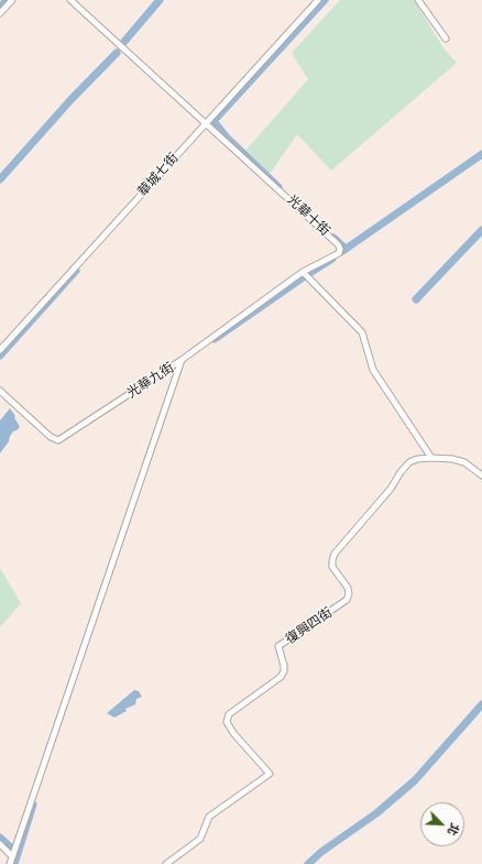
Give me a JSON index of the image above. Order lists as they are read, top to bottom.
{
  "streets": {
    "street": [
      "華城七街",
      "光華十街",
      "光華九街",
      "復興四街"
    ]
  },
  "crossings": [
    ["華城七街", "光華十街"],
    ["光華十街", "光華九街"]
  ],
  "north": "bottom right"
}
